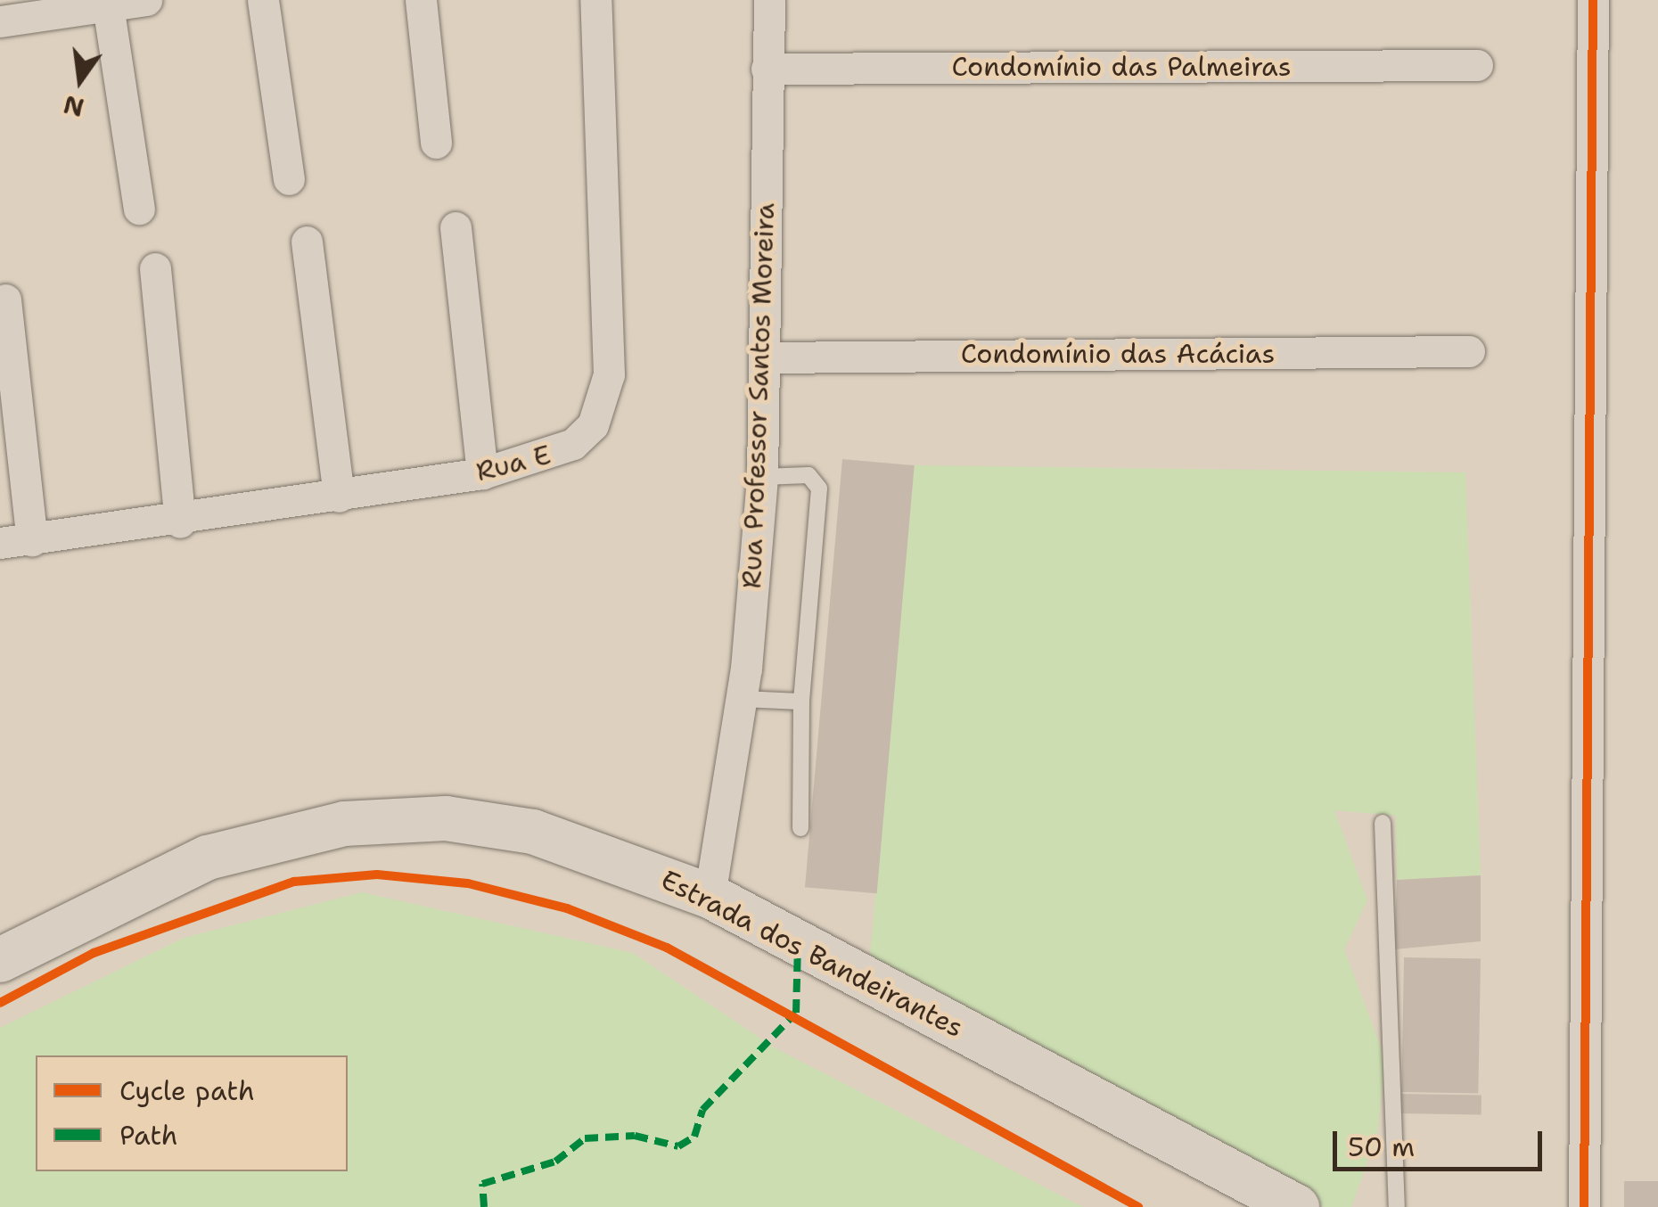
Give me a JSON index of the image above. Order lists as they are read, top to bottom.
{
  "streets": {
    "main road": ["Estrada dos Bandeirantes"],
    "street": [
      "Condomínio das Palmeiras",
      "Condomínio das Acácias",
      "Rua Professor Santos Moreira",
      "Rua E"
    ]
  },
  "crossings": [
    ["Condomínio das Palmeiras", "Rua Professor Santos Moreira"],
    ["Condomínio das Acácias", "Rua Professor Santos Moreira"],
    ["Rua Professor Santos Moreira", "Estrada dos Bandeirantes"]
  ],
  "legend": ["Cycle path", "Path"],
  "scale_bar": "50 m",
  "north": "bottom"
}
